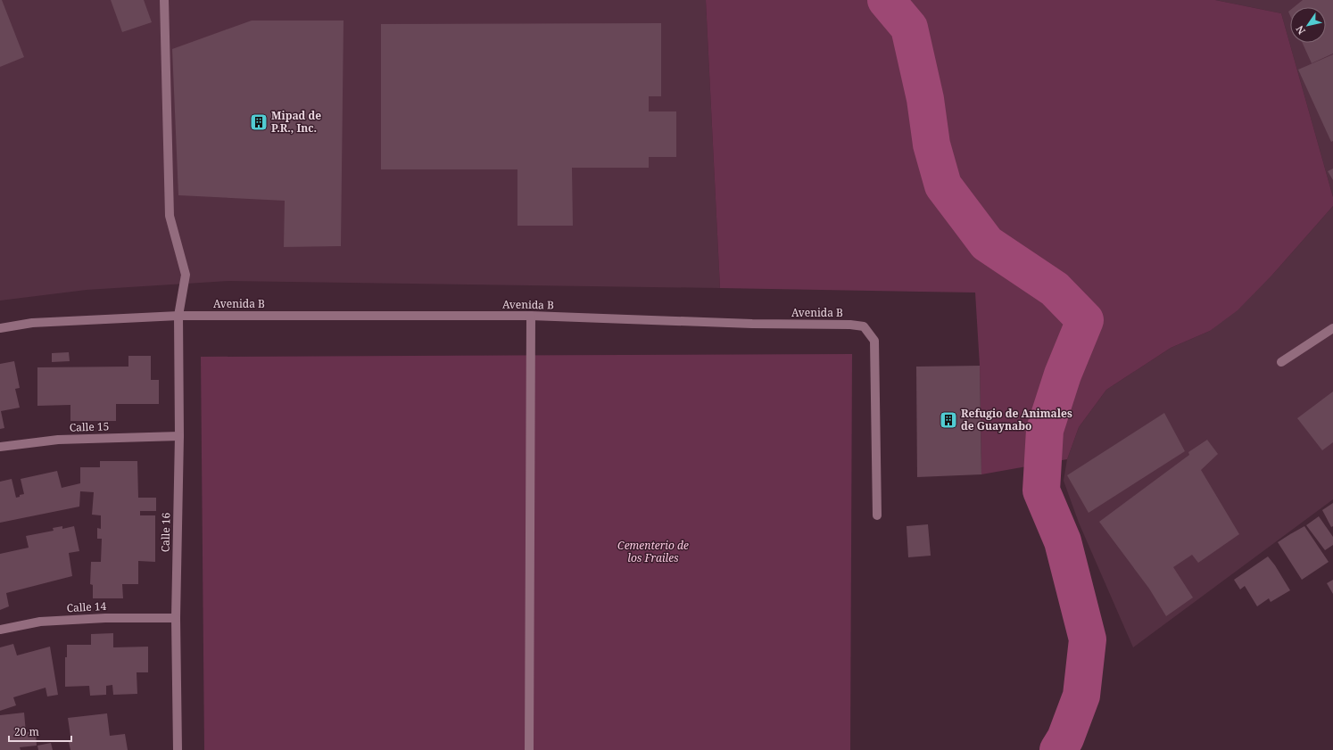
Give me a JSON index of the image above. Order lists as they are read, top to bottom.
{
  "streets": {
    "street": [
      "Avenida B",
      "Calle 15",
      "Calle 16",
      "Calle 14"
    ]
  },
  "crossings": [
    ["Avenida B", "Calle 16"],
    ["Calle 15", "Calle 16"],
    ["Calle 16", "Calle 14"]
  ],
  "parks": ["Cementerio de los Frailes"],
  "places": {
    "building": ["Mipad de P.R., Inc.", "Refugio de Animales de Guaynabo"]
  },
  "scale_bar": "20 m",
  "north": "bottom left"
}
